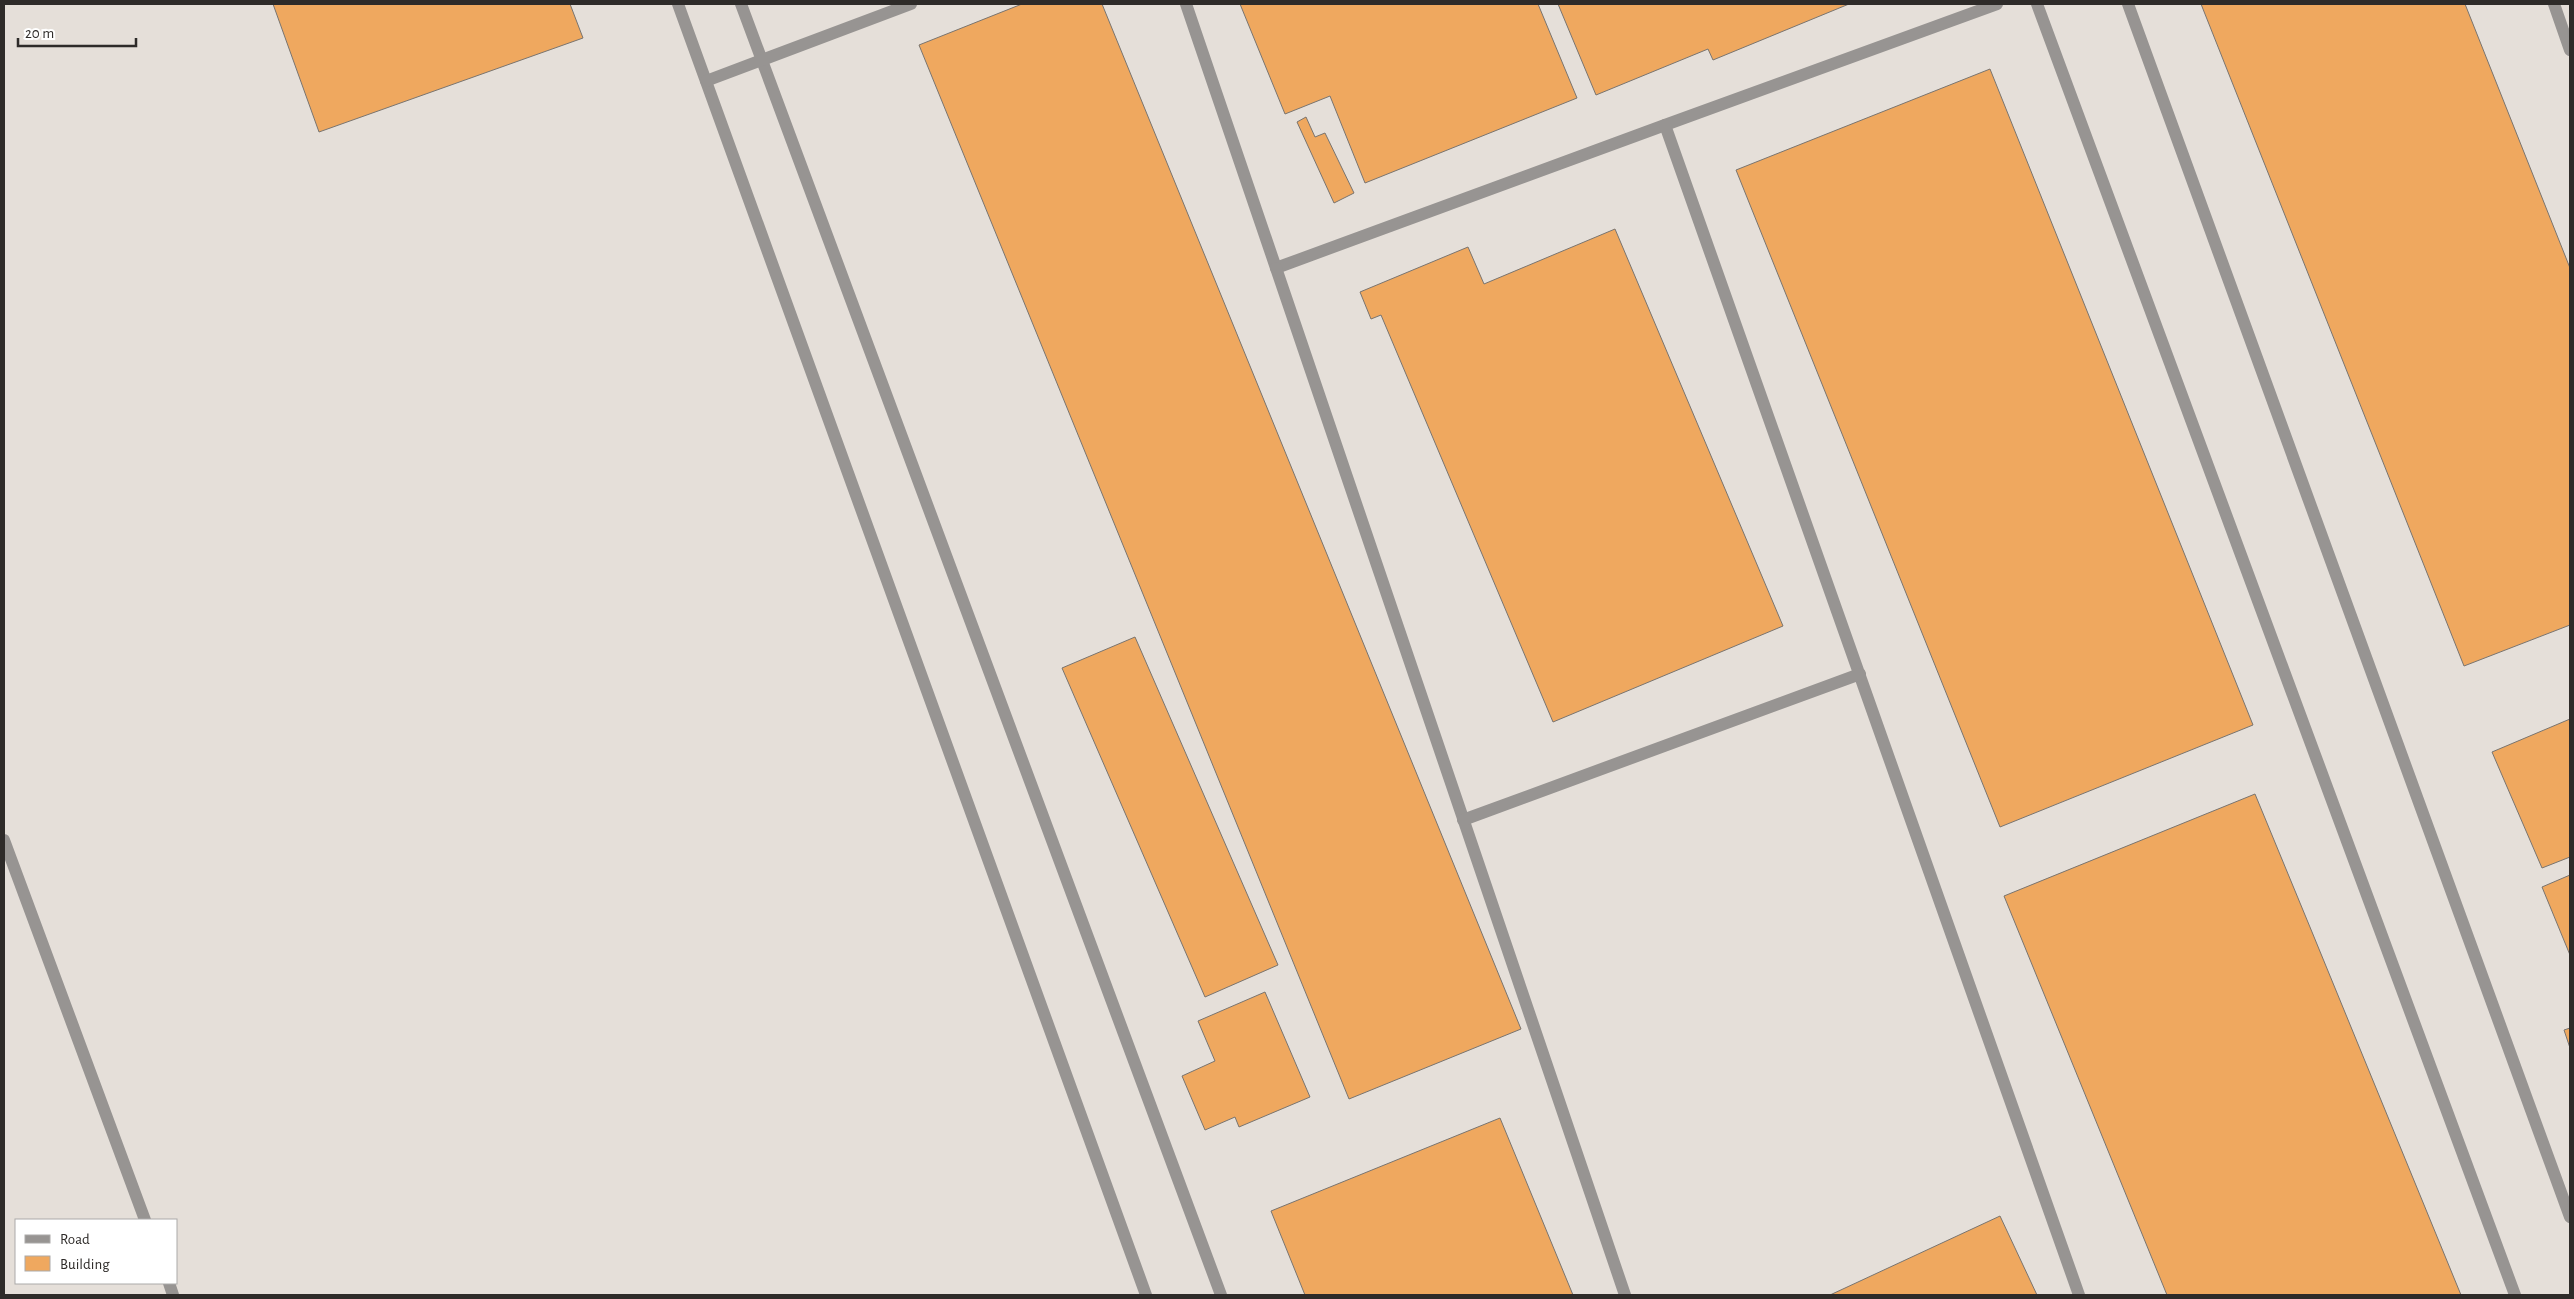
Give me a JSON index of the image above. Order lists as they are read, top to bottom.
{
  "legend": ["Road", "Building"],
  "scale_bar": "20 m"
}
